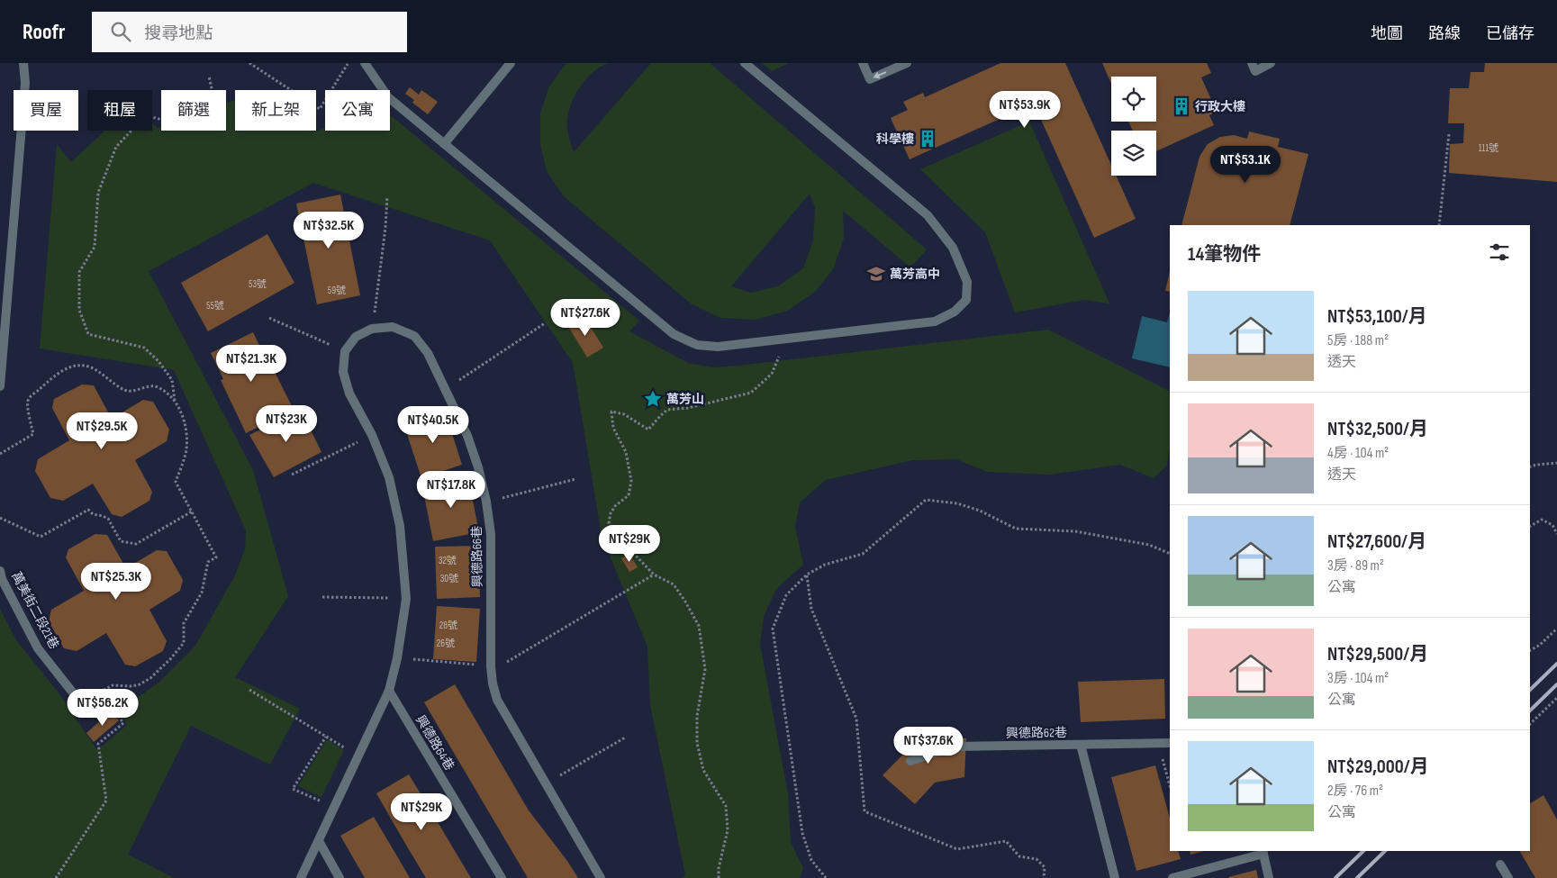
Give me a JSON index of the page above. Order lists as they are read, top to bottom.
{
  "streets": {
    "street": [
      "興德路66巷",
      "萬美街二段21巷",
      "興德路62巷",
      "興德路64巷"
    ]
  },
  "places": {
    "building": ["行政大樓", "科學樓"],
    "school or university": ["萬芳高中"],
    "place": ["萬芳山"]
  },
  "house_numbers": [
    "111號",
    "53號",
    "59號",
    "55號",
    "32號",
    "30號",
    "28號",
    "26號"
  ],
  "page": {
    "header": "Roofr",
    "search": "搜尋地點",
    "nav": ["地圖", "路線", "已儲存"],
    "chip": [
      "買屋",
      "租屋",
      "篩選",
      "新上架",
      "公寓"
    ],
    "price": [
      "NT$53.9K",
      "NT$53.1K",
      "NT$32.5K",
      "NT$27.6K",
      "NT$21.3K",
      "NT$23K",
      "NT$40.5K",
      "NT$29.5K",
      "NT$17.8K",
      "NT$29K",
      "NT$25.3K",
      "NT$56.2K",
      "NT$37.6K",
      "NT$29K"
    ],
    "heading": "14筆物件",
    "list": [
      {
        "name": "NT$53,100/月",
        "note": "5房 · 188 m² · 透天"
      },
      {
        "name": "NT$32,500/月",
        "note": "4房 · 104 m² · 透天"
      },
      {
        "name": "NT$27,600/月",
        "note": "3房 · 89 m² · 公寓"
      },
      {
        "name": "NT$29,500/月",
        "note": "3房 · 104 m² · 公寓"
      },
      {
        "name": "NT$29,000/月",
        "note": "2房 · 76 m² · 公寓"
      }
    ]
  }
}
